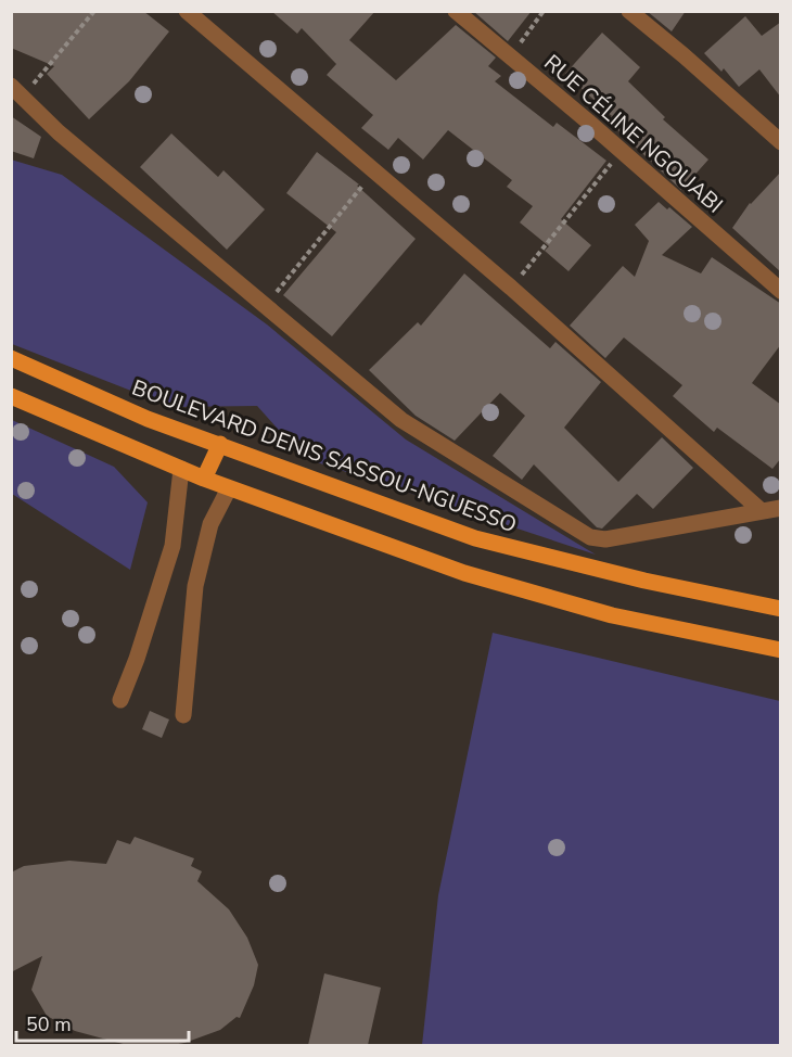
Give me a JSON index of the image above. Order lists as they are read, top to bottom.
{
  "streets": {
    "main road": ["BOULEVARD DENIS SASSOU-NGUESSO"],
    "street": ["RUE CÉLINE NGOUABI"]
  },
  "scale_bar": "50 m"
}
